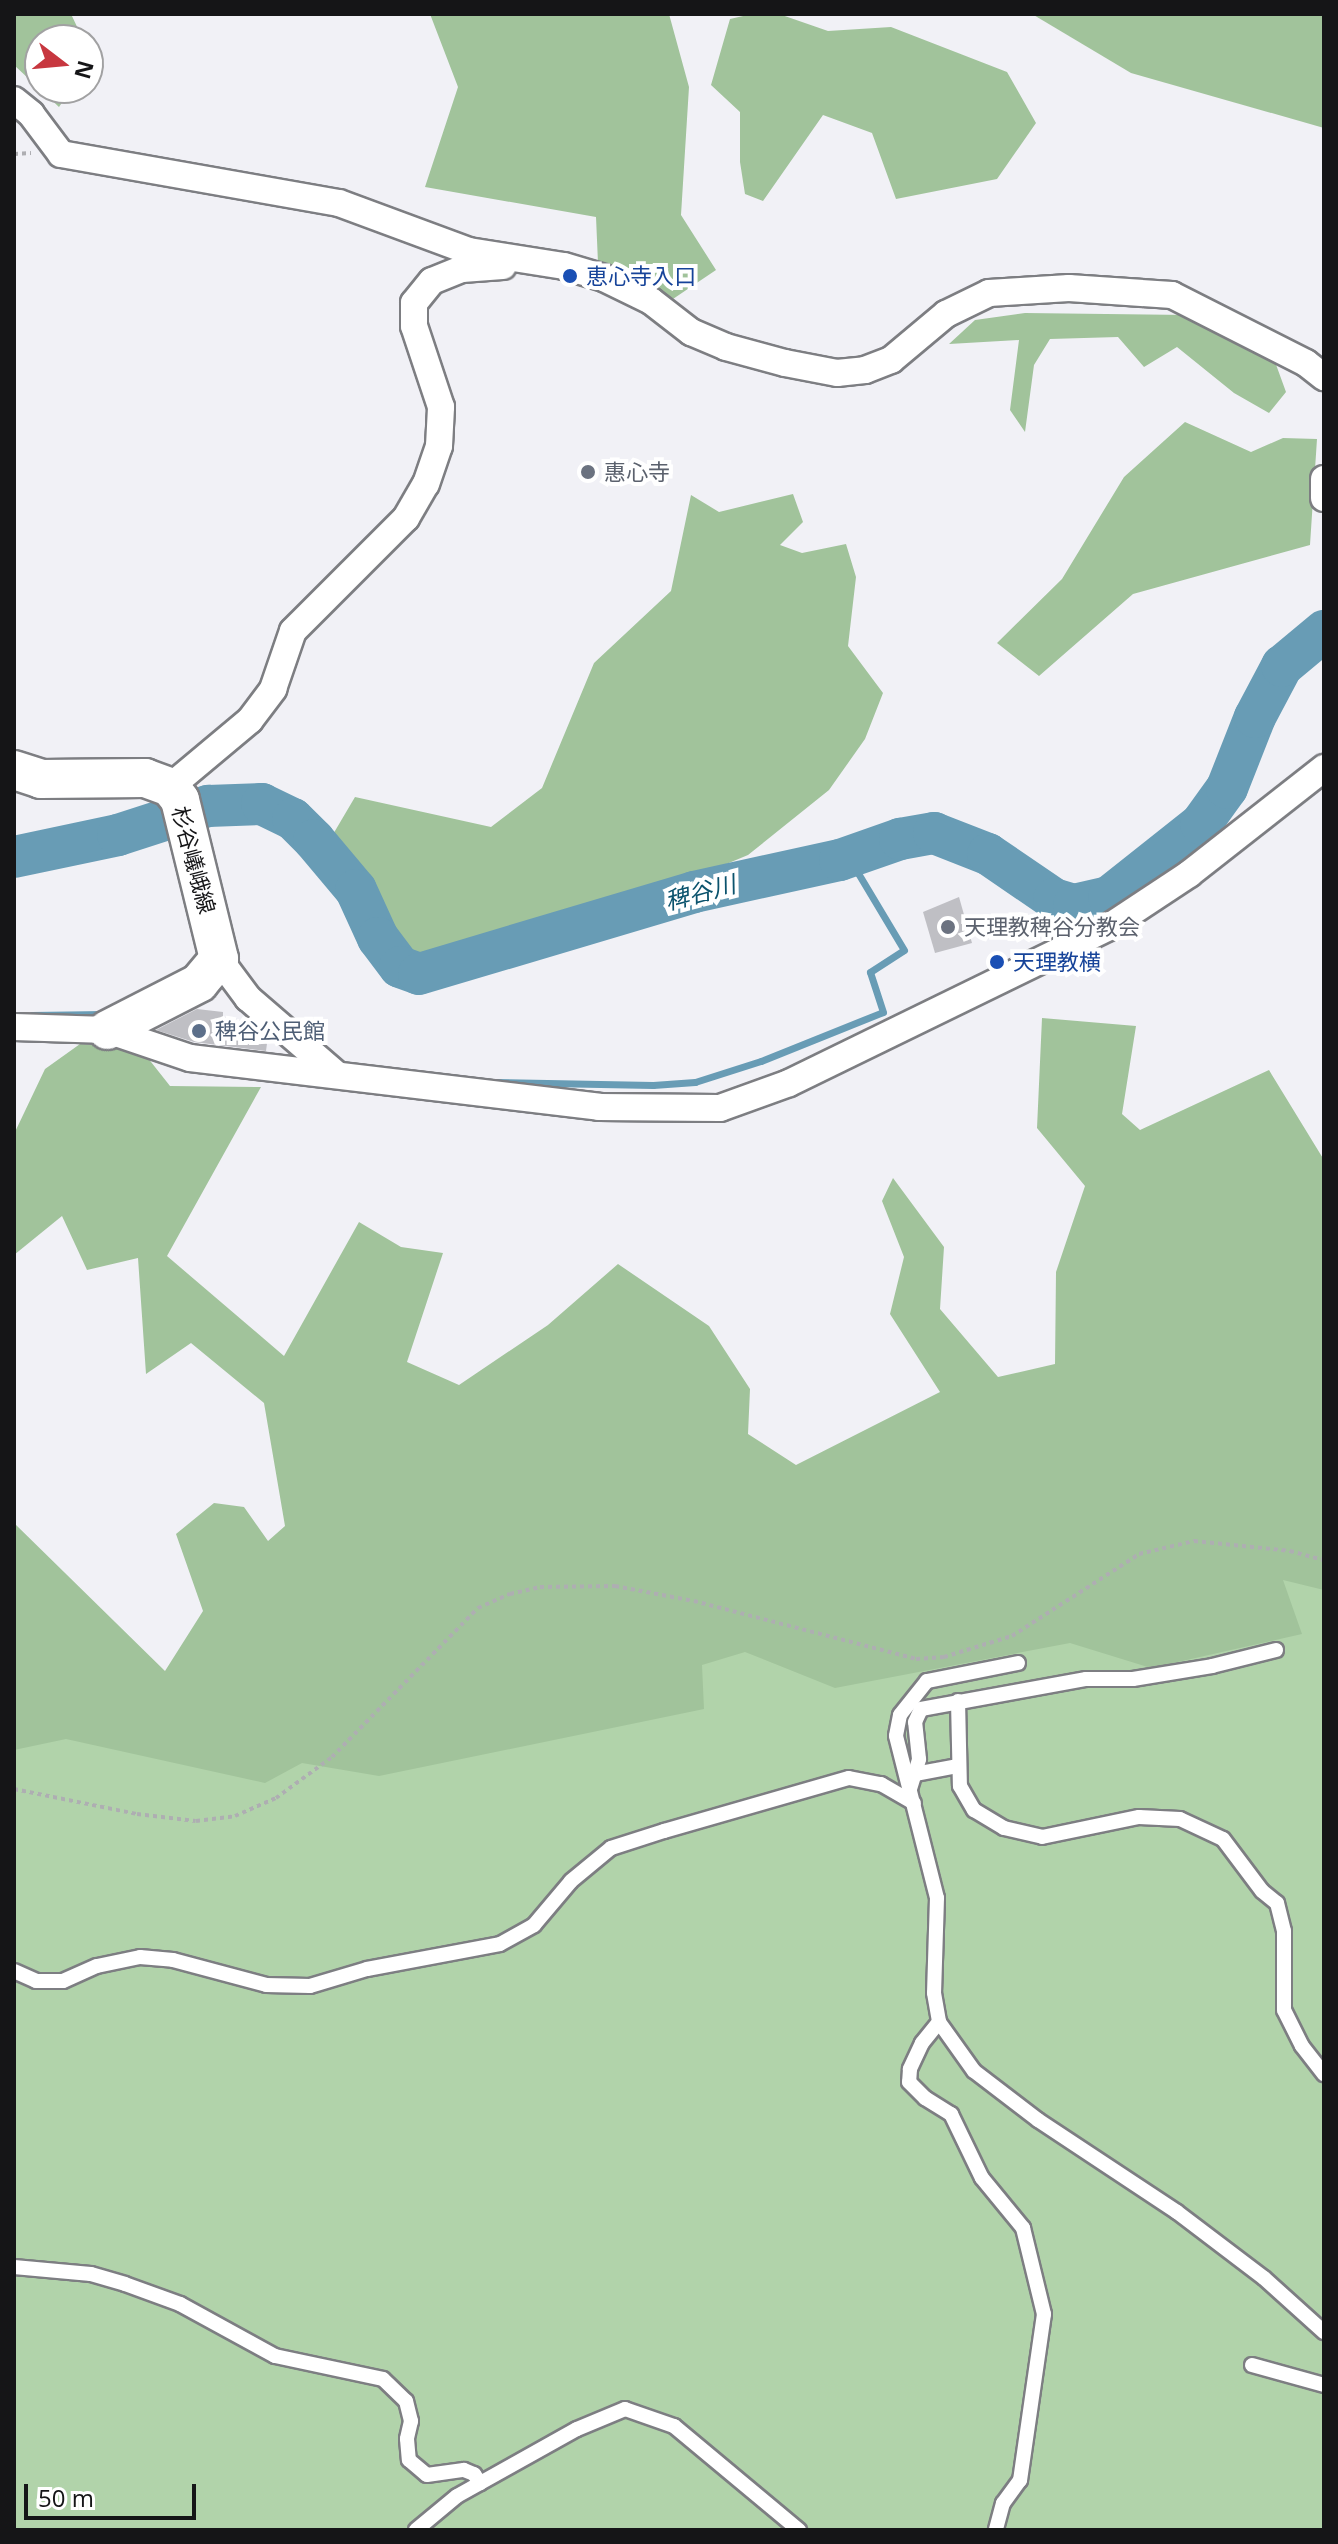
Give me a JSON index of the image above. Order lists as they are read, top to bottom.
{
  "streets": {
    "main road": ["杉谷嶬峨線"]
  },
  "water": ["稗谷川"],
  "places": [
    "恵心寺入口",
    "惠心寺",
    "天理教稗谷分教会",
    "天理教横",
    "稗谷公民館"
  ],
  "scale_bar": "50 m",
  "north": "right"
}
